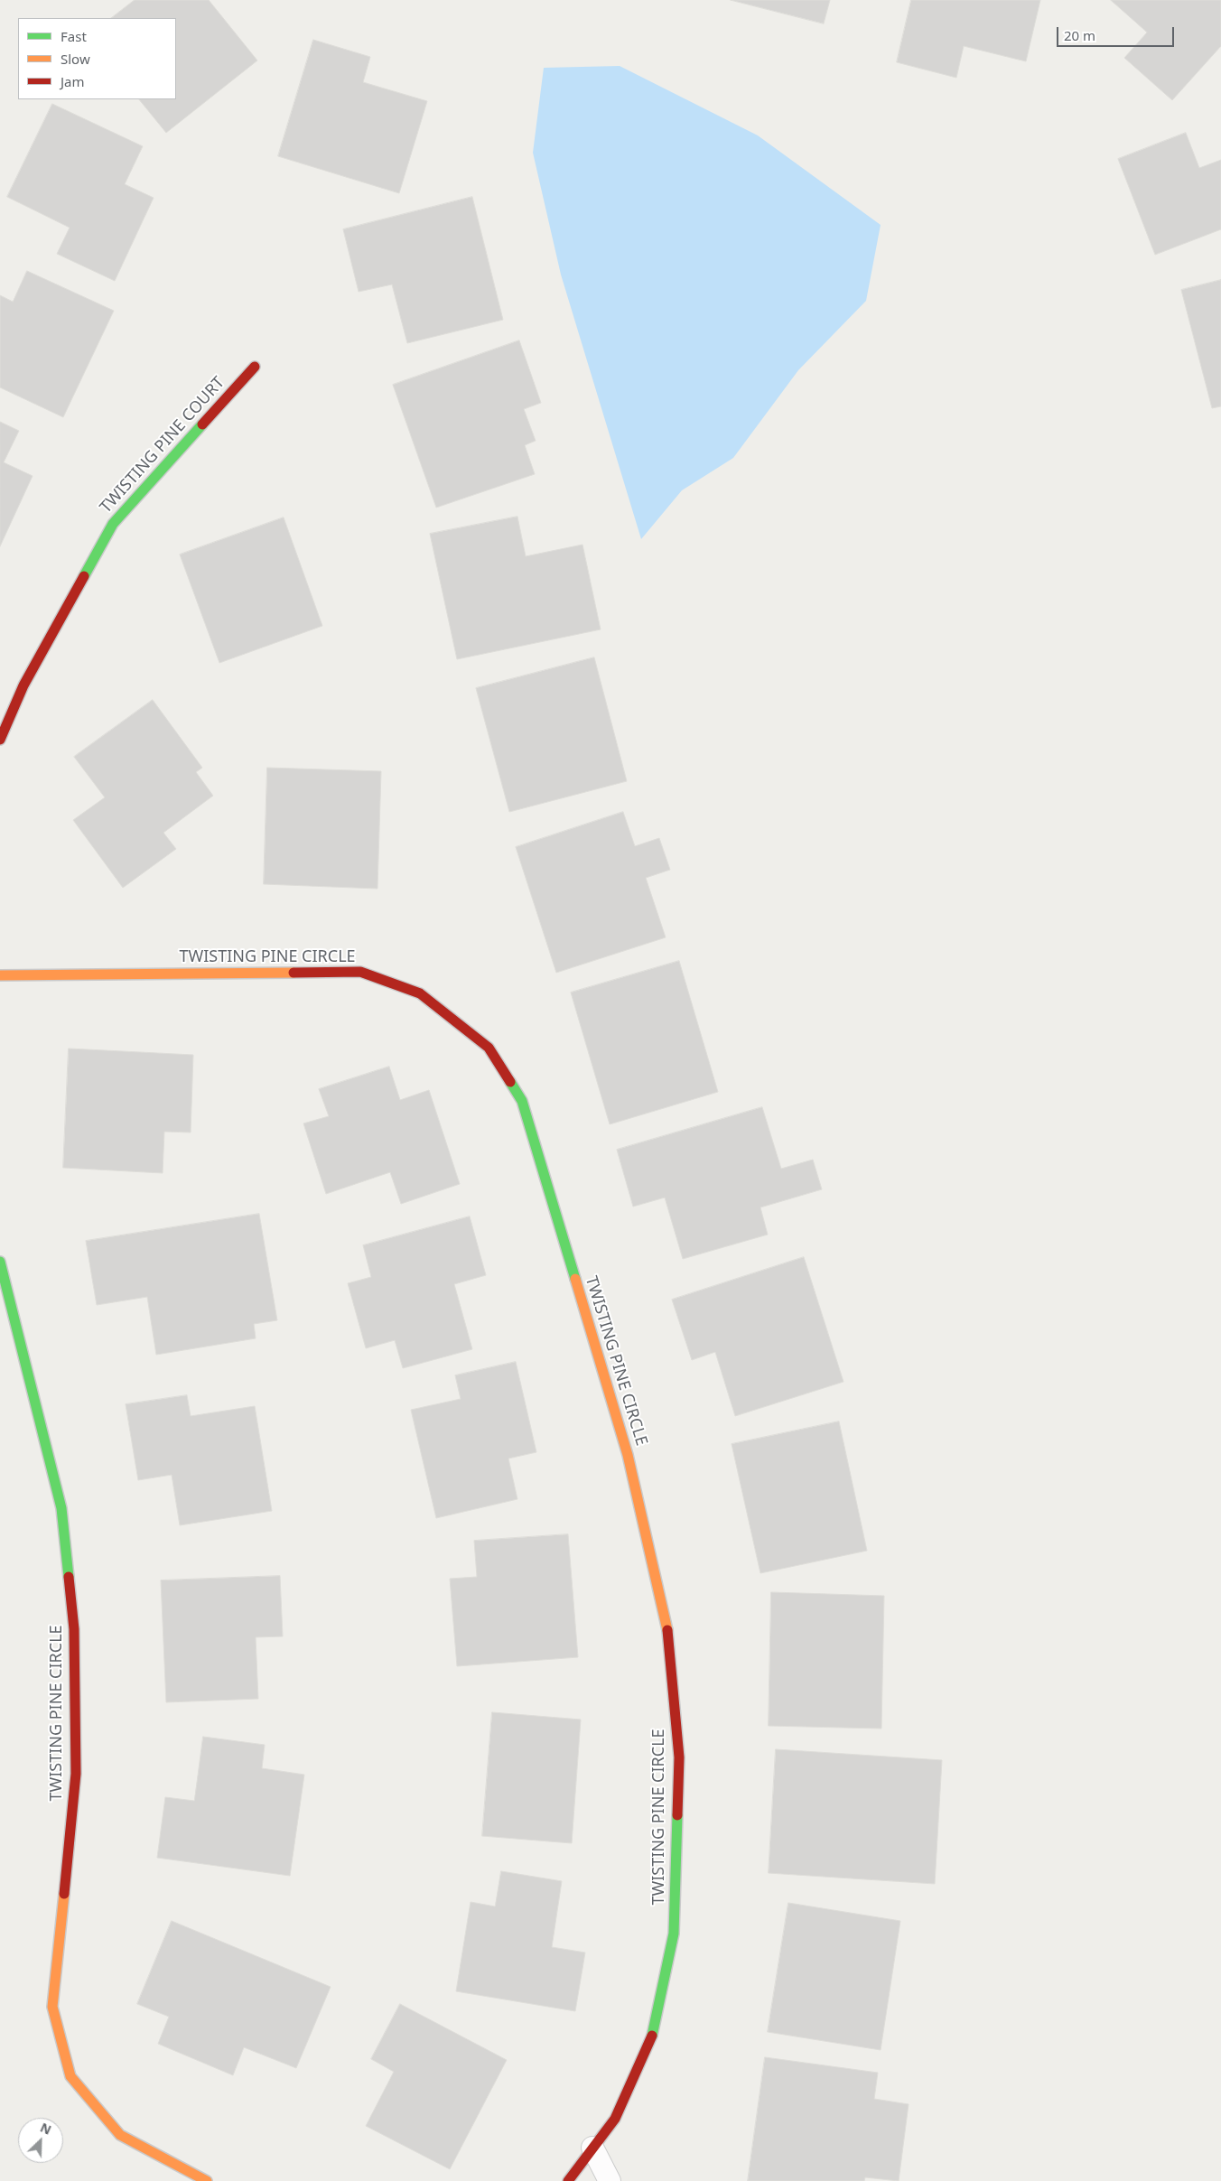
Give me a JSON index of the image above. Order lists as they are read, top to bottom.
{
  "streets": {
    "street": ["TWISTING PINE COURT", "TWISTING PINE CIRCLE"]
  },
  "legend": ["Fast", "Slow", "Jam"],
  "scale_bar": "20 m",
  "north": "top right"
}
